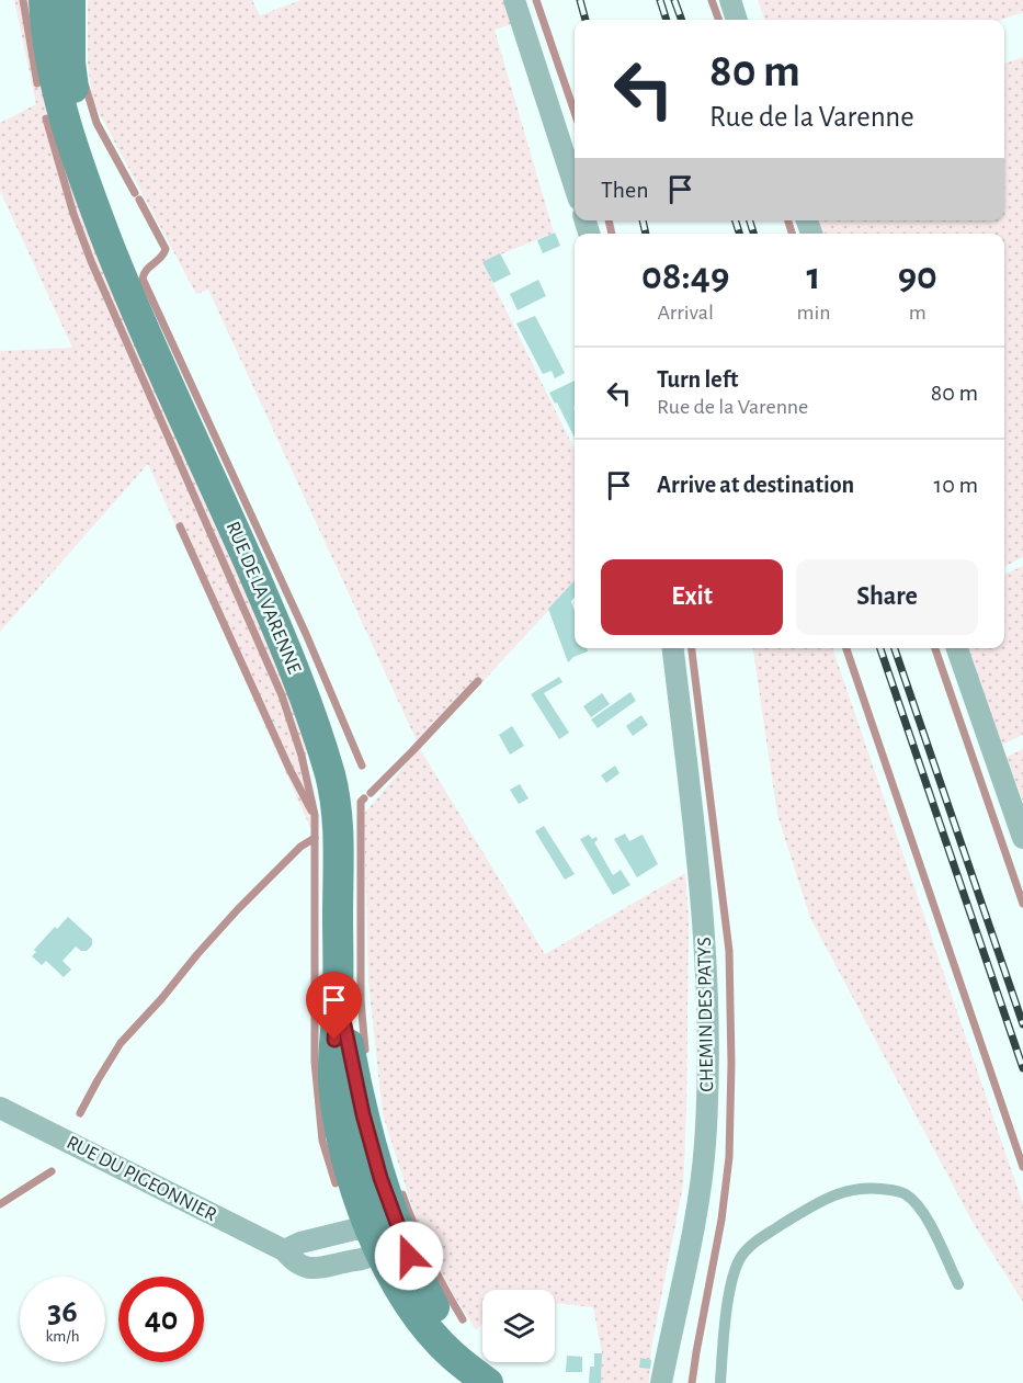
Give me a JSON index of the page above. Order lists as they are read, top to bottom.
{
  "streets": {
    "street": ["RUE DE LA VARENNE", "CHEMIN DES PATYS", "RUE DU PIGEONNIER"]
  },
  "crossings": [
    ["RUE DE LA VARENNE", "RUE DU PIGEONNIER"]
  ],
  "page": {
    "turn": ["80 m", "Rue de la Varenne"],
    "then": "Then",
    "eta": [
      "08:49",
      "Arrival",
      "1",
      "min",
      "90",
      "m"
    ],
    "list": [
      {
        "name": "Turn left",
        "note": "Rue de la Varenne",
        "value": "80 m"
      },
      {
        "name": "Arrive at destination",
        "value": "10 m"
      }
    ],
    "buttons": ["Exit", "Share"],
    "speed": "36 km/h",
    "limit": "40"
  }
}
